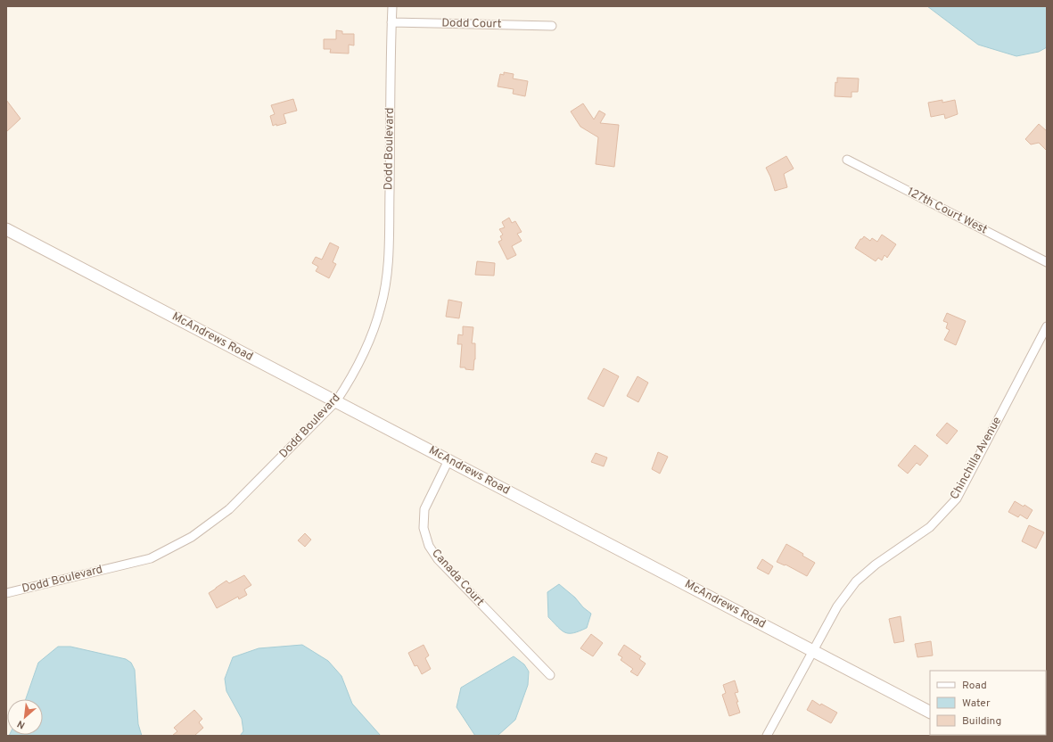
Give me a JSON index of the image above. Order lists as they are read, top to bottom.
{
  "streets": {
    "main road": ["McAndrews Road"],
    "street": [
      "Dodd Court",
      "Dodd Boulevard",
      "127th Court West",
      "Chinchilla Avenue",
      "Canada Court"
    ]
  },
  "crossings": [
    ["Dodd Court", "Dodd Boulevard"],
    ["Dodd Boulevard", "McAndrews Road"],
    ["McAndrews Road", "Chinchilla Avenue"],
    ["McAndrews Road", "Canada Court"]
  ],
  "legend": ["Road", "Water", "Building"],
  "north": "bottom left"
}
